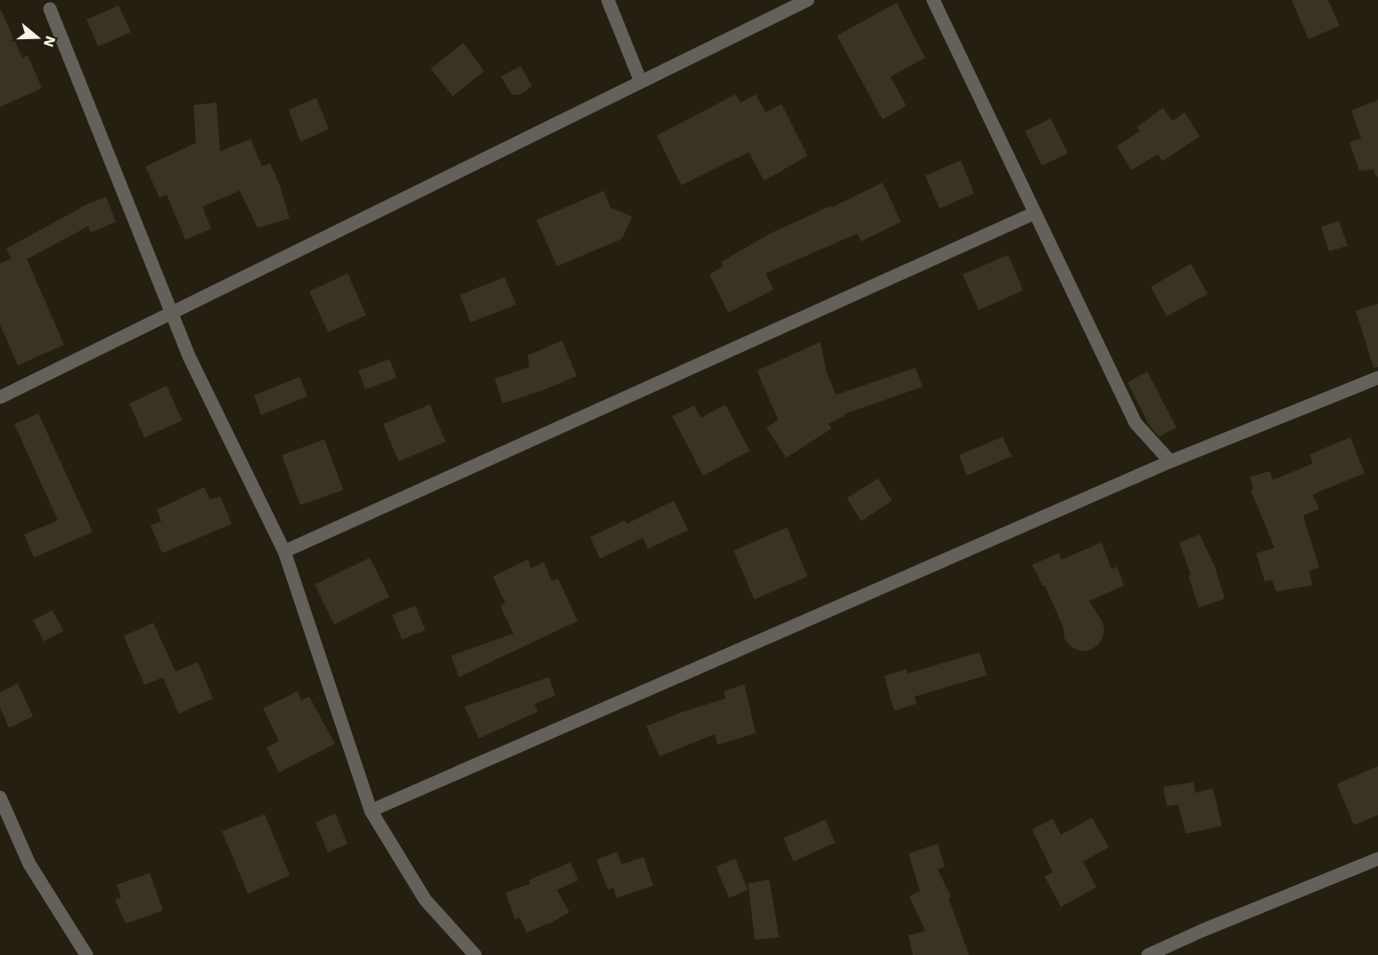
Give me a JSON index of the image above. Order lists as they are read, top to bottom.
{
  "north": "right"
}
